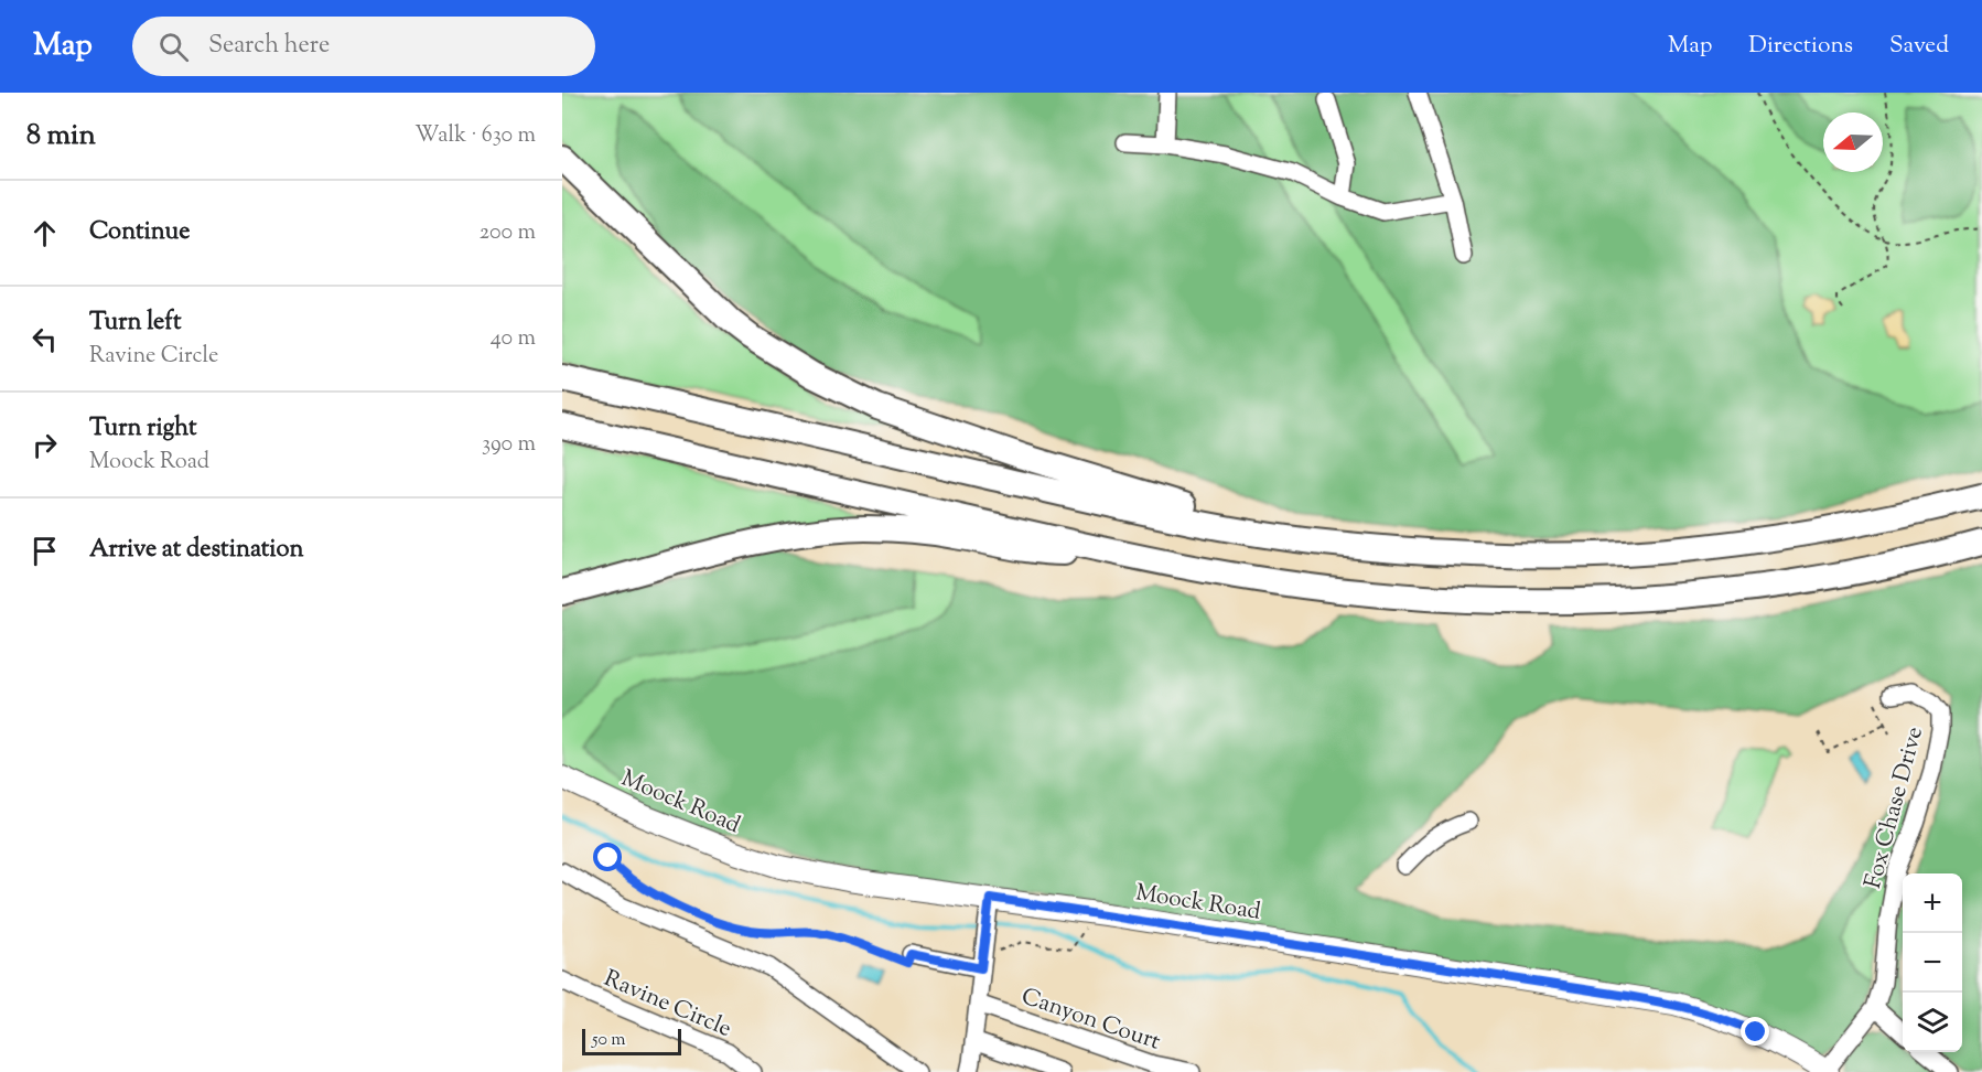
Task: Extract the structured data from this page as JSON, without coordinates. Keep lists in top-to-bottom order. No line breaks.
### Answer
{"streets":{"main road":["Moock Road"],"street":["Fox Chase Drive","Ravine Circle","Canyon Court"]},"crossings":[["Moock Road","Fox Chase Drive"]],"scale_bar":"50 m","north":"left","page":{"header":"Map","search":"Search here","nav":["Map","Directions","Saved"],"heading":["8 min","Walk · 630 m"],"list":[["Continue","200 m"],["Turn left","Ravine Circle","40 m"],["Turn right","Moock Road","390 m"],"Arrive at destination"],"map_buttons":["+","−"],"scale":"50 m"}}
